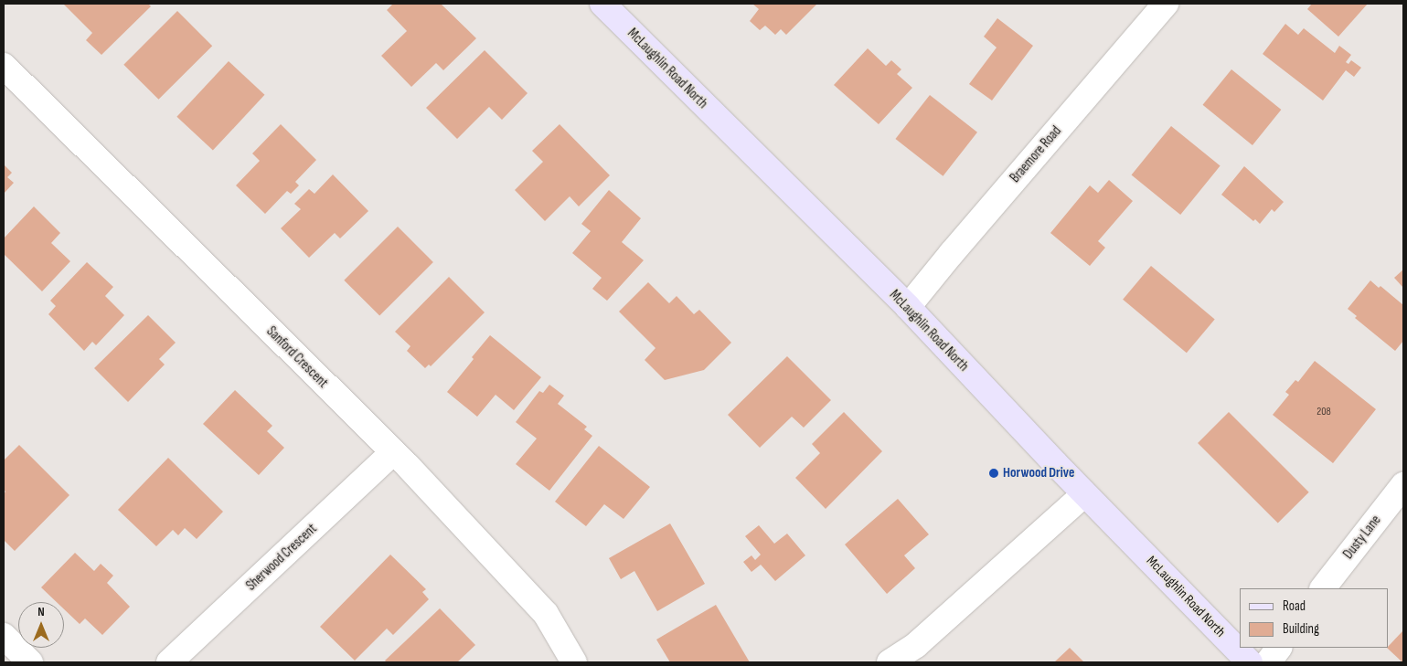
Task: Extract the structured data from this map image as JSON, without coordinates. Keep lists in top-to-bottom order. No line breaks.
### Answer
{"streets":{"main road":["McLaughlin Road North"],"street":["Braemore Road","Sanford Crescent","Dusty Lane","Sherwood Crescent"]},"crossings":[["McLaughlin Road North","Braemore Road"],["Sanford Crescent","Sherwood Crescent"]],"places":["Horwood Drive"],"house_numbers":["208"],"legend":["Road","Building"],"north":"top"}
